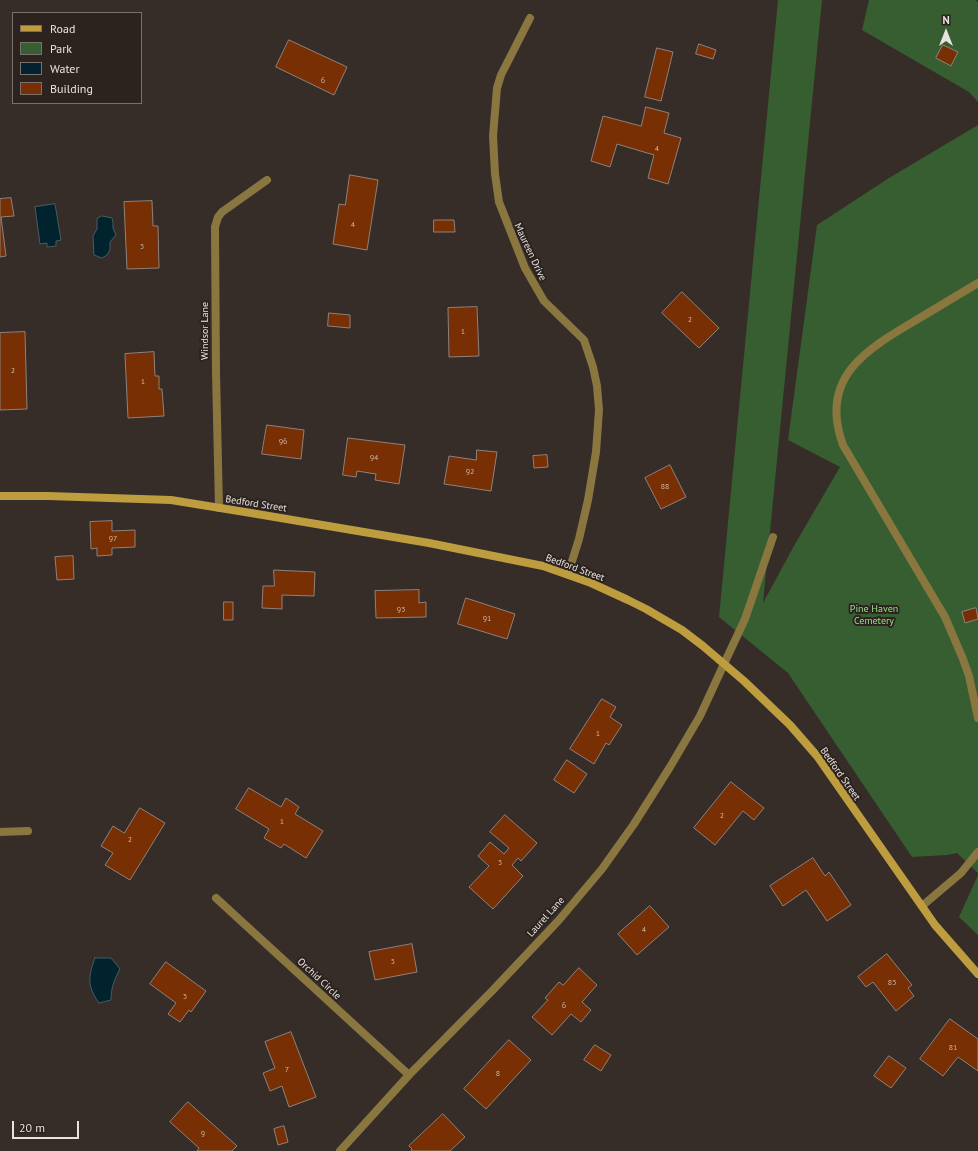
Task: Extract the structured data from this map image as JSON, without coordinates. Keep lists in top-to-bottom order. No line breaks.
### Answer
{"streets":{"main road":["Bedford Street"],"street":["Maureen Drive","Windsor Lane","Laurel Lane","Orchid Circle"]},"crossings":[["Maureen Drive","Bedford Street"],["Windsor Lane","Bedford Street"],["Bedford Street","Laurel Lane"],["Laurel Lane","Orchid Circle"]],"parks":["Pine Haven Cemetery"],"house_numbers":["6","4","4","3","2","1","2","1","96","94","92","88","97","93","91","1","2","1","2","3","4","5","83","3","6","81","7","8","9"],"legend":["Road","Park","Water","Building"],"scale_bar":"20 m","north":"top"}
